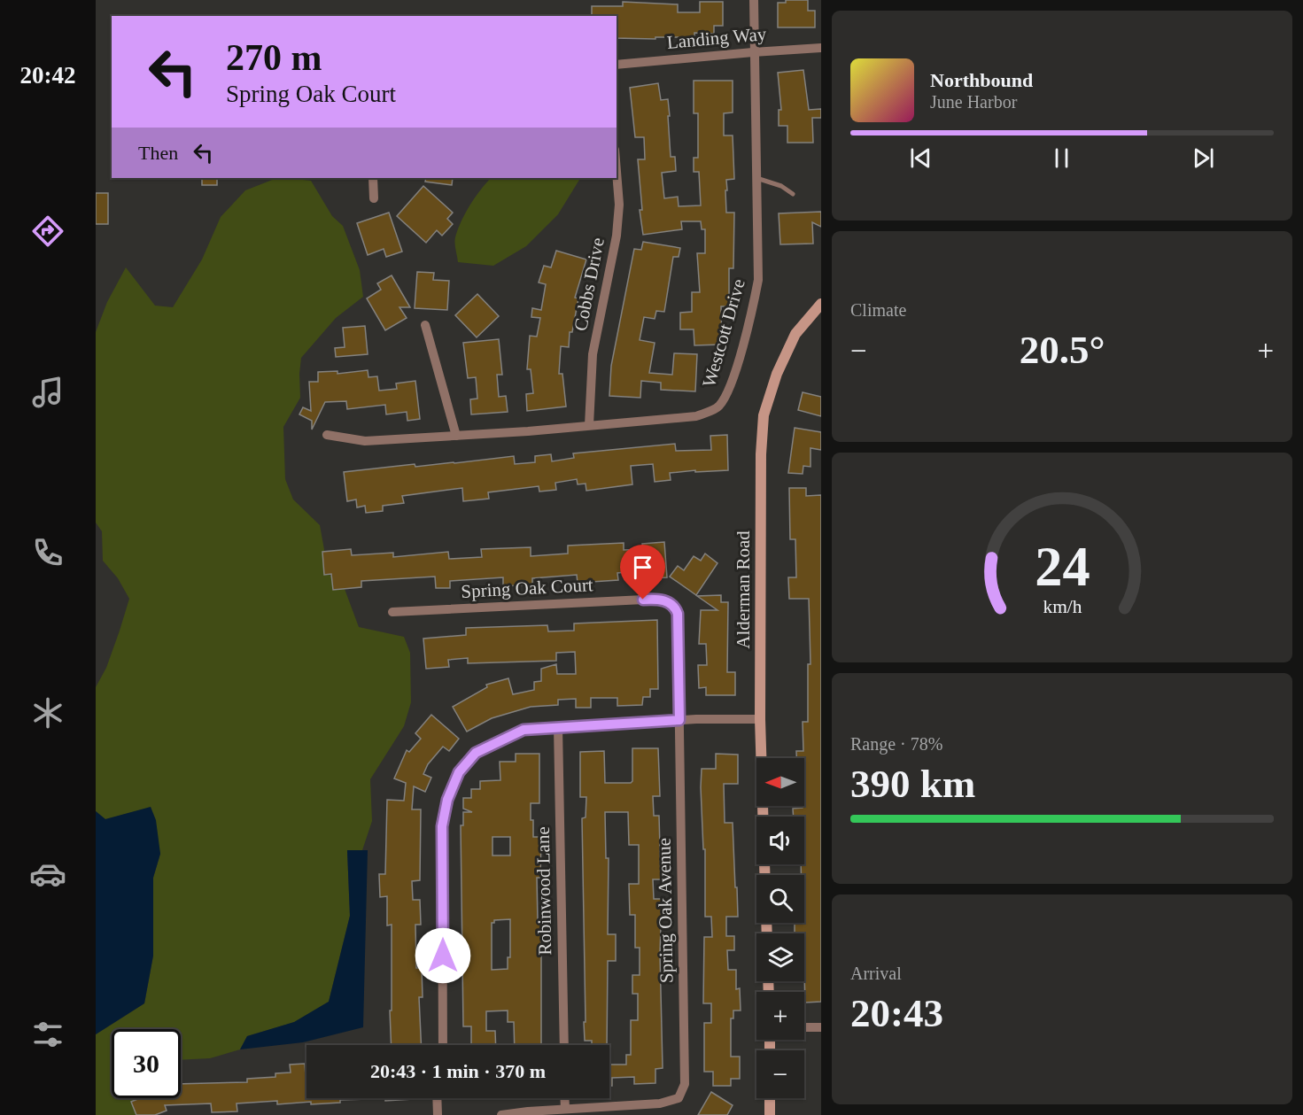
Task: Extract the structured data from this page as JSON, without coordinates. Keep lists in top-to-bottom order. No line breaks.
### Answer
{"streets":{"street":["Landing Way","Cobbs Drive","Westcott Drive","Spring Oak Court","Alderman Road","Robinwood Lane","Spring Oak Avenue"]},"crossings":[["Landing Way","Westcott Drive"],["Cobbs Drive","Westcott Drive"],["Spring Oak Court","Spring Oak Avenue"]],"north":"left","page":{"tabs":"20:42","turn":["270 m","Spring Oak Court"],"song":["Northbound","June Harbor"],"then":"Then","tile":["Climate",["Range · 78%","390 km"],["Arrival","20:43"]],"heat":["−","20.5°","+"],"map_buttons":["+","−"],"limit":"30","trip":"20:43 · 1 min · 370 m","gauge":["24","km/h"]}}
